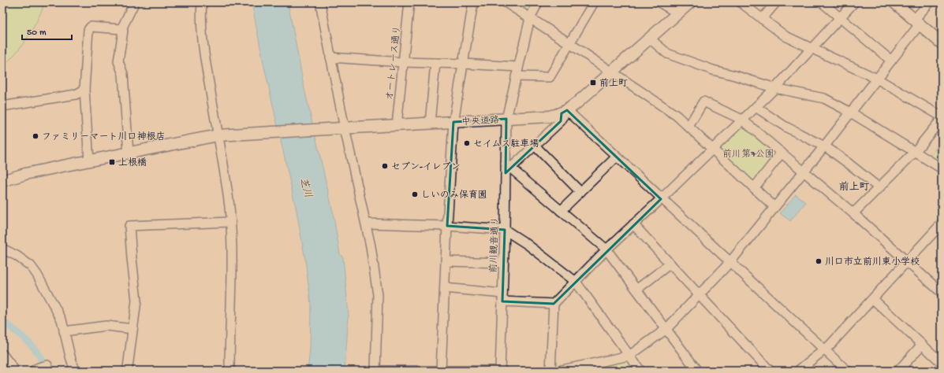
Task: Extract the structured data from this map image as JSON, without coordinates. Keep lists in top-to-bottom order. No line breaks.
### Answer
{"streets":{"main road":["中央道路"],"street":["オートレース通り","前川観音通り"]},"crossings":[["オートレース通り","中央道路"],["中央道路","前川観音通り"]],"districts":["前上町"],"water":["芝川"],"parks":["前川第7公園"],"places":{"transit":["前上町","上根橋"],"other":["ファミリーマート川口神根店","セイムス駐車場","セブン-イレブン","しいのみ保育園","川口市立前川東小学校"]},"scale_bar":"50 m"}
